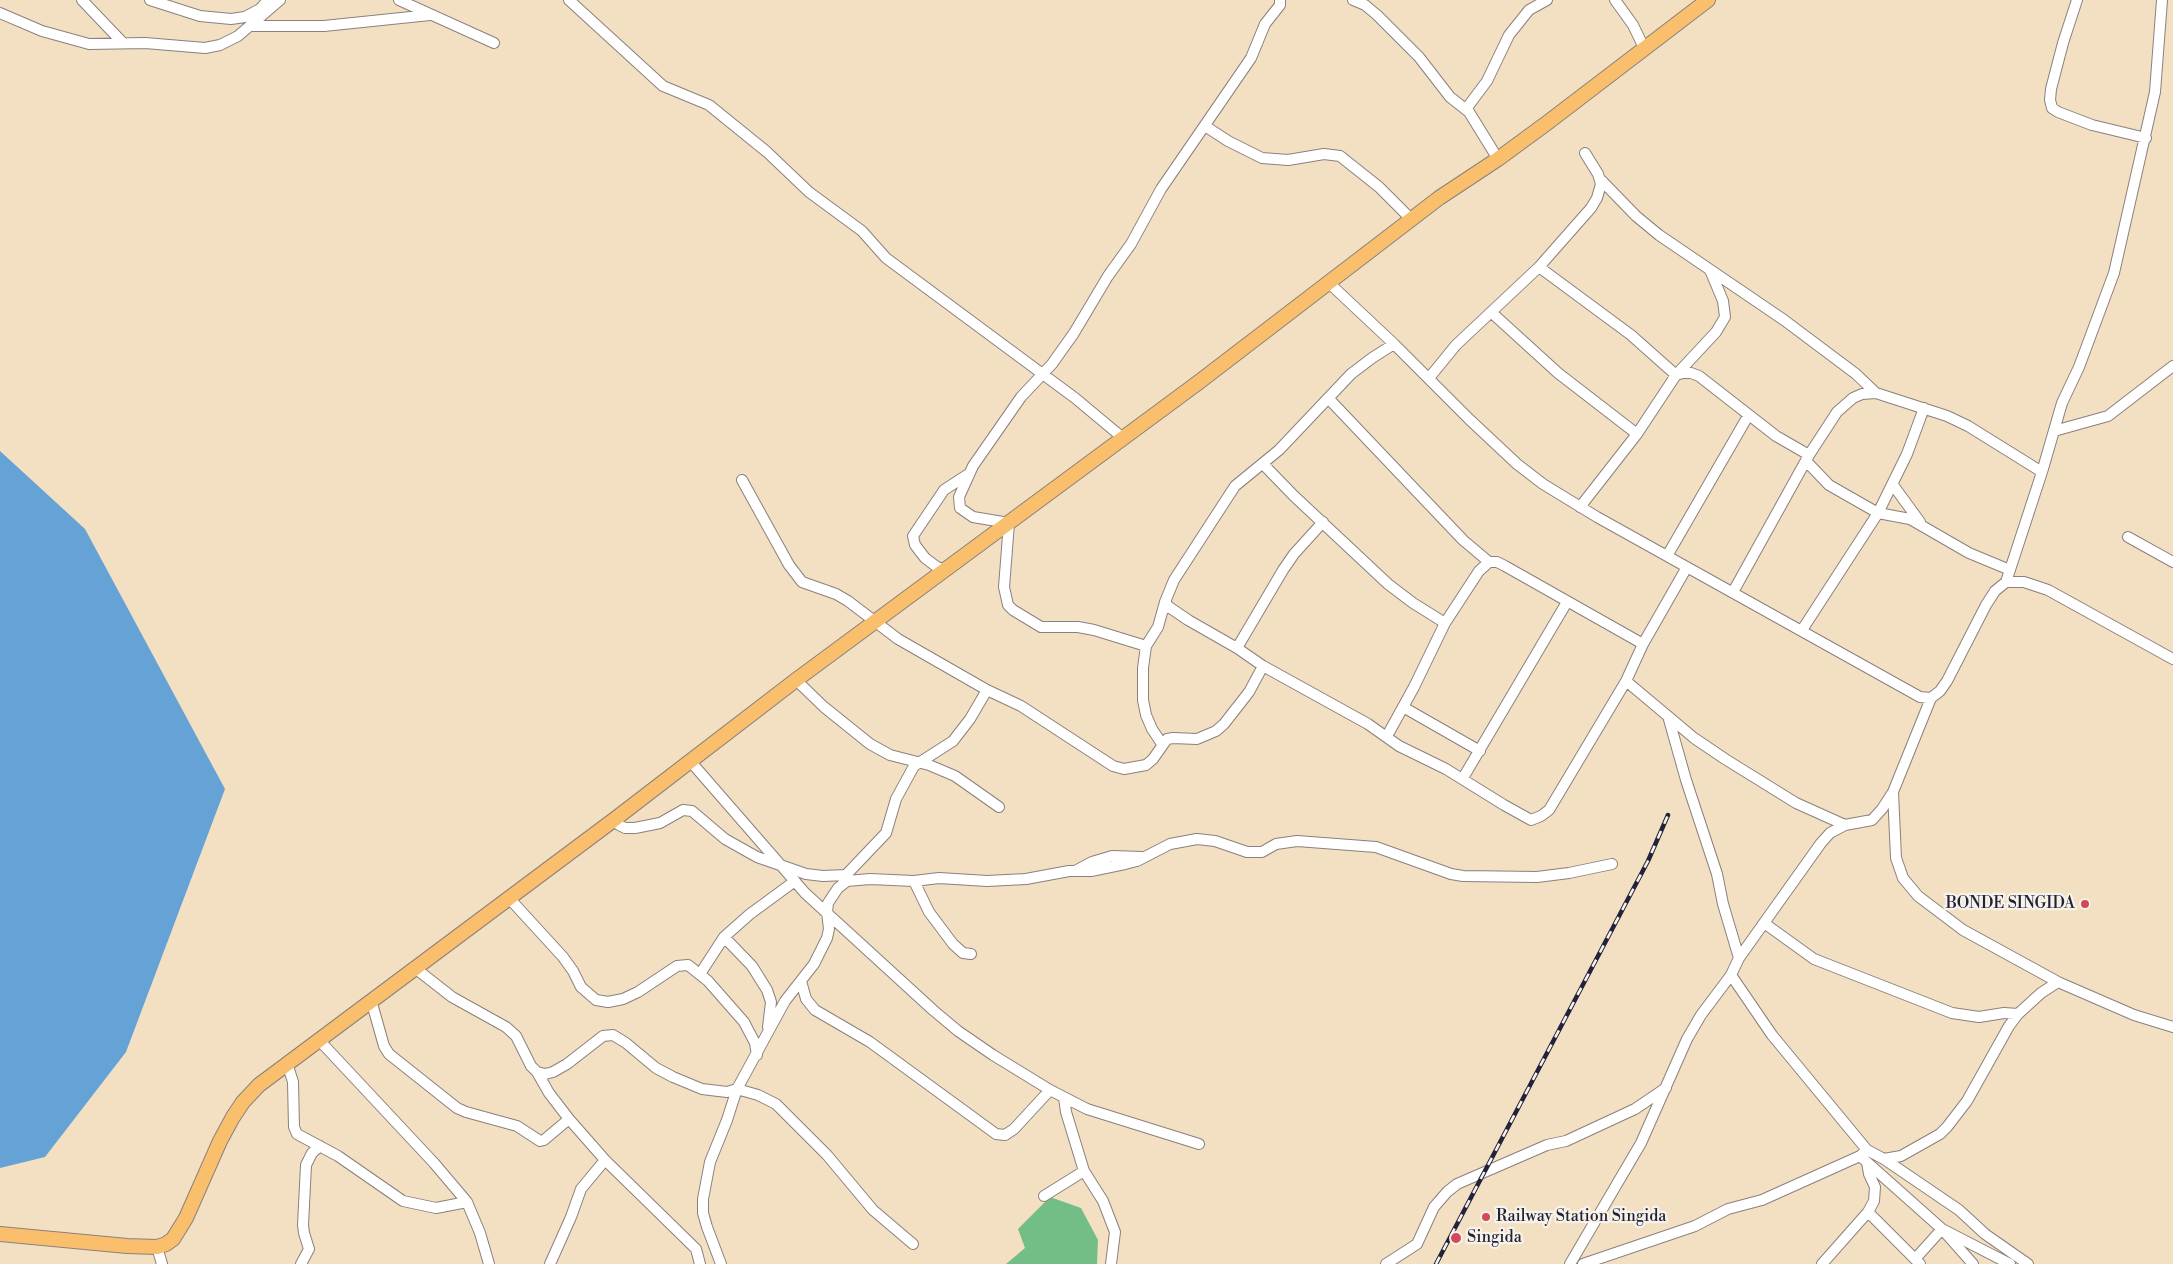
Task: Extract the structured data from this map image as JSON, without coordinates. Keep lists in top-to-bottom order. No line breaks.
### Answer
{"places":["BONDE SINGIDA","Railway Station Singida","Singida"]}
